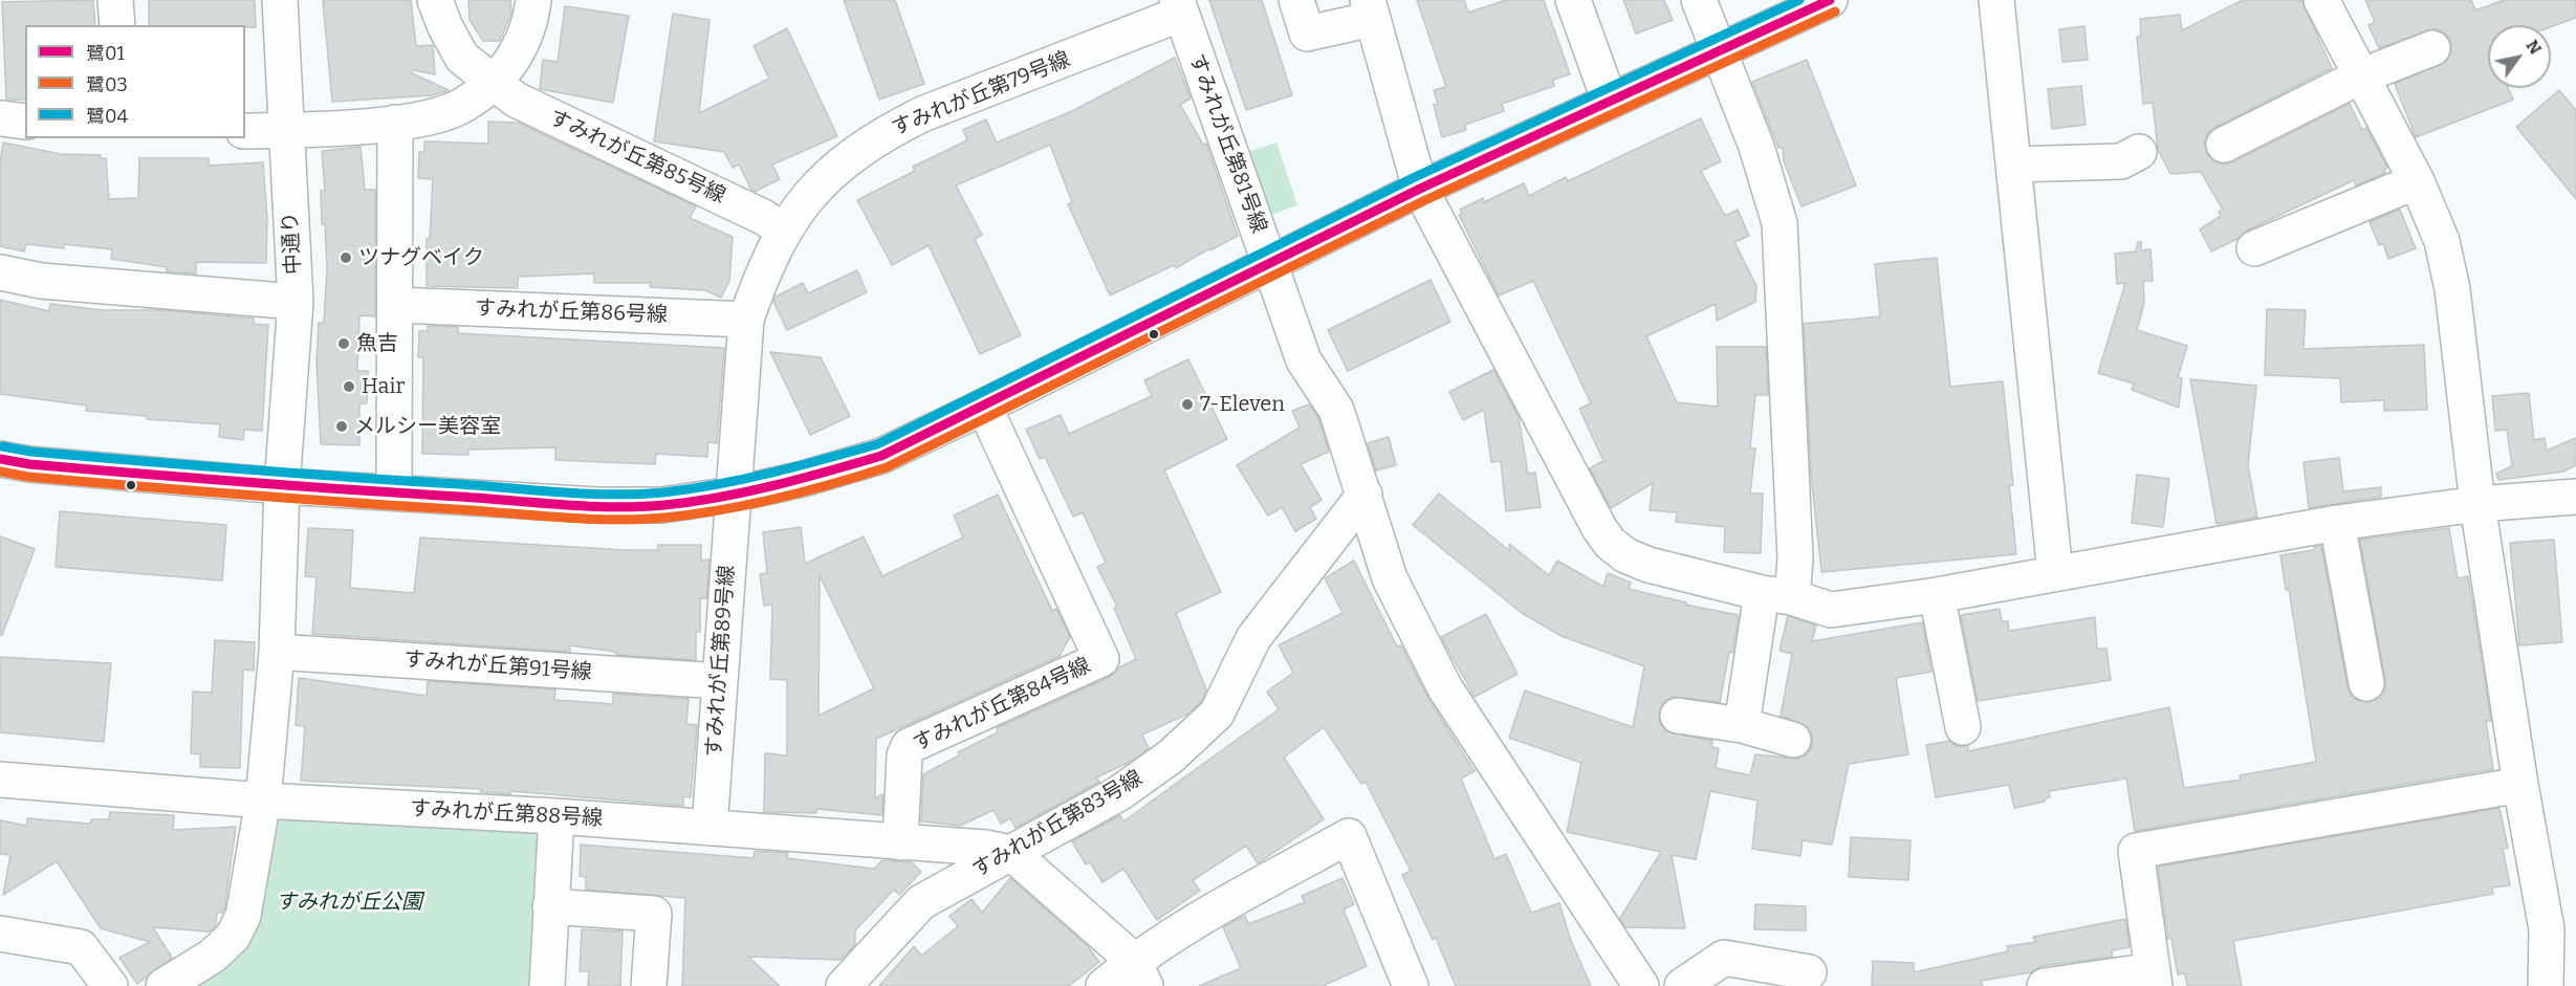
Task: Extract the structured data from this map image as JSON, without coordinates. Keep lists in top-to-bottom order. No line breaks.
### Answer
{"streets":{"street":["すみれが丘第79号線","すみれが丘第81号線","すみれが丘第85号線","中通り","すみれが丘第86号線","すみれが丘第89号線","すみれが丘第91号線","すみれが丘第84号線","すみれが丘第88号線","すみれが丘第83号線"]},"crossings":[["すみれが丘第79号線","すみれが丘第81号線"],["すみれが丘第79号線","すみれが丘第85号線"],["すみれが丘第79号線","すみれが丘第86号線"],["すみれが丘第79号線","すみれが丘第89号線"],["すみれが丘第81号線","すみれが丘第83号線"],["中通り","すみれが丘第91号線"],["中通り","すみれが丘第88号線"],["すみれが丘第89号線","すみれが丘第91号線"],["すみれが丘第89号線","すみれが丘第88号線"],["すみれが丘第84号線","すみれが丘第88号線"],["すみれが丘第88号線","すみれが丘第83号線"]],"parks":["すみれが丘公園"],"places":["ツナグベイク","魚吉","Hair","7-Eleven","メルシー美容室"],"lines":["transit line 鷺01","transit line 鷺04","transit line 鷺03"],"legend":["鷺01","鷺03","鷺04"],"north":"top right"}
